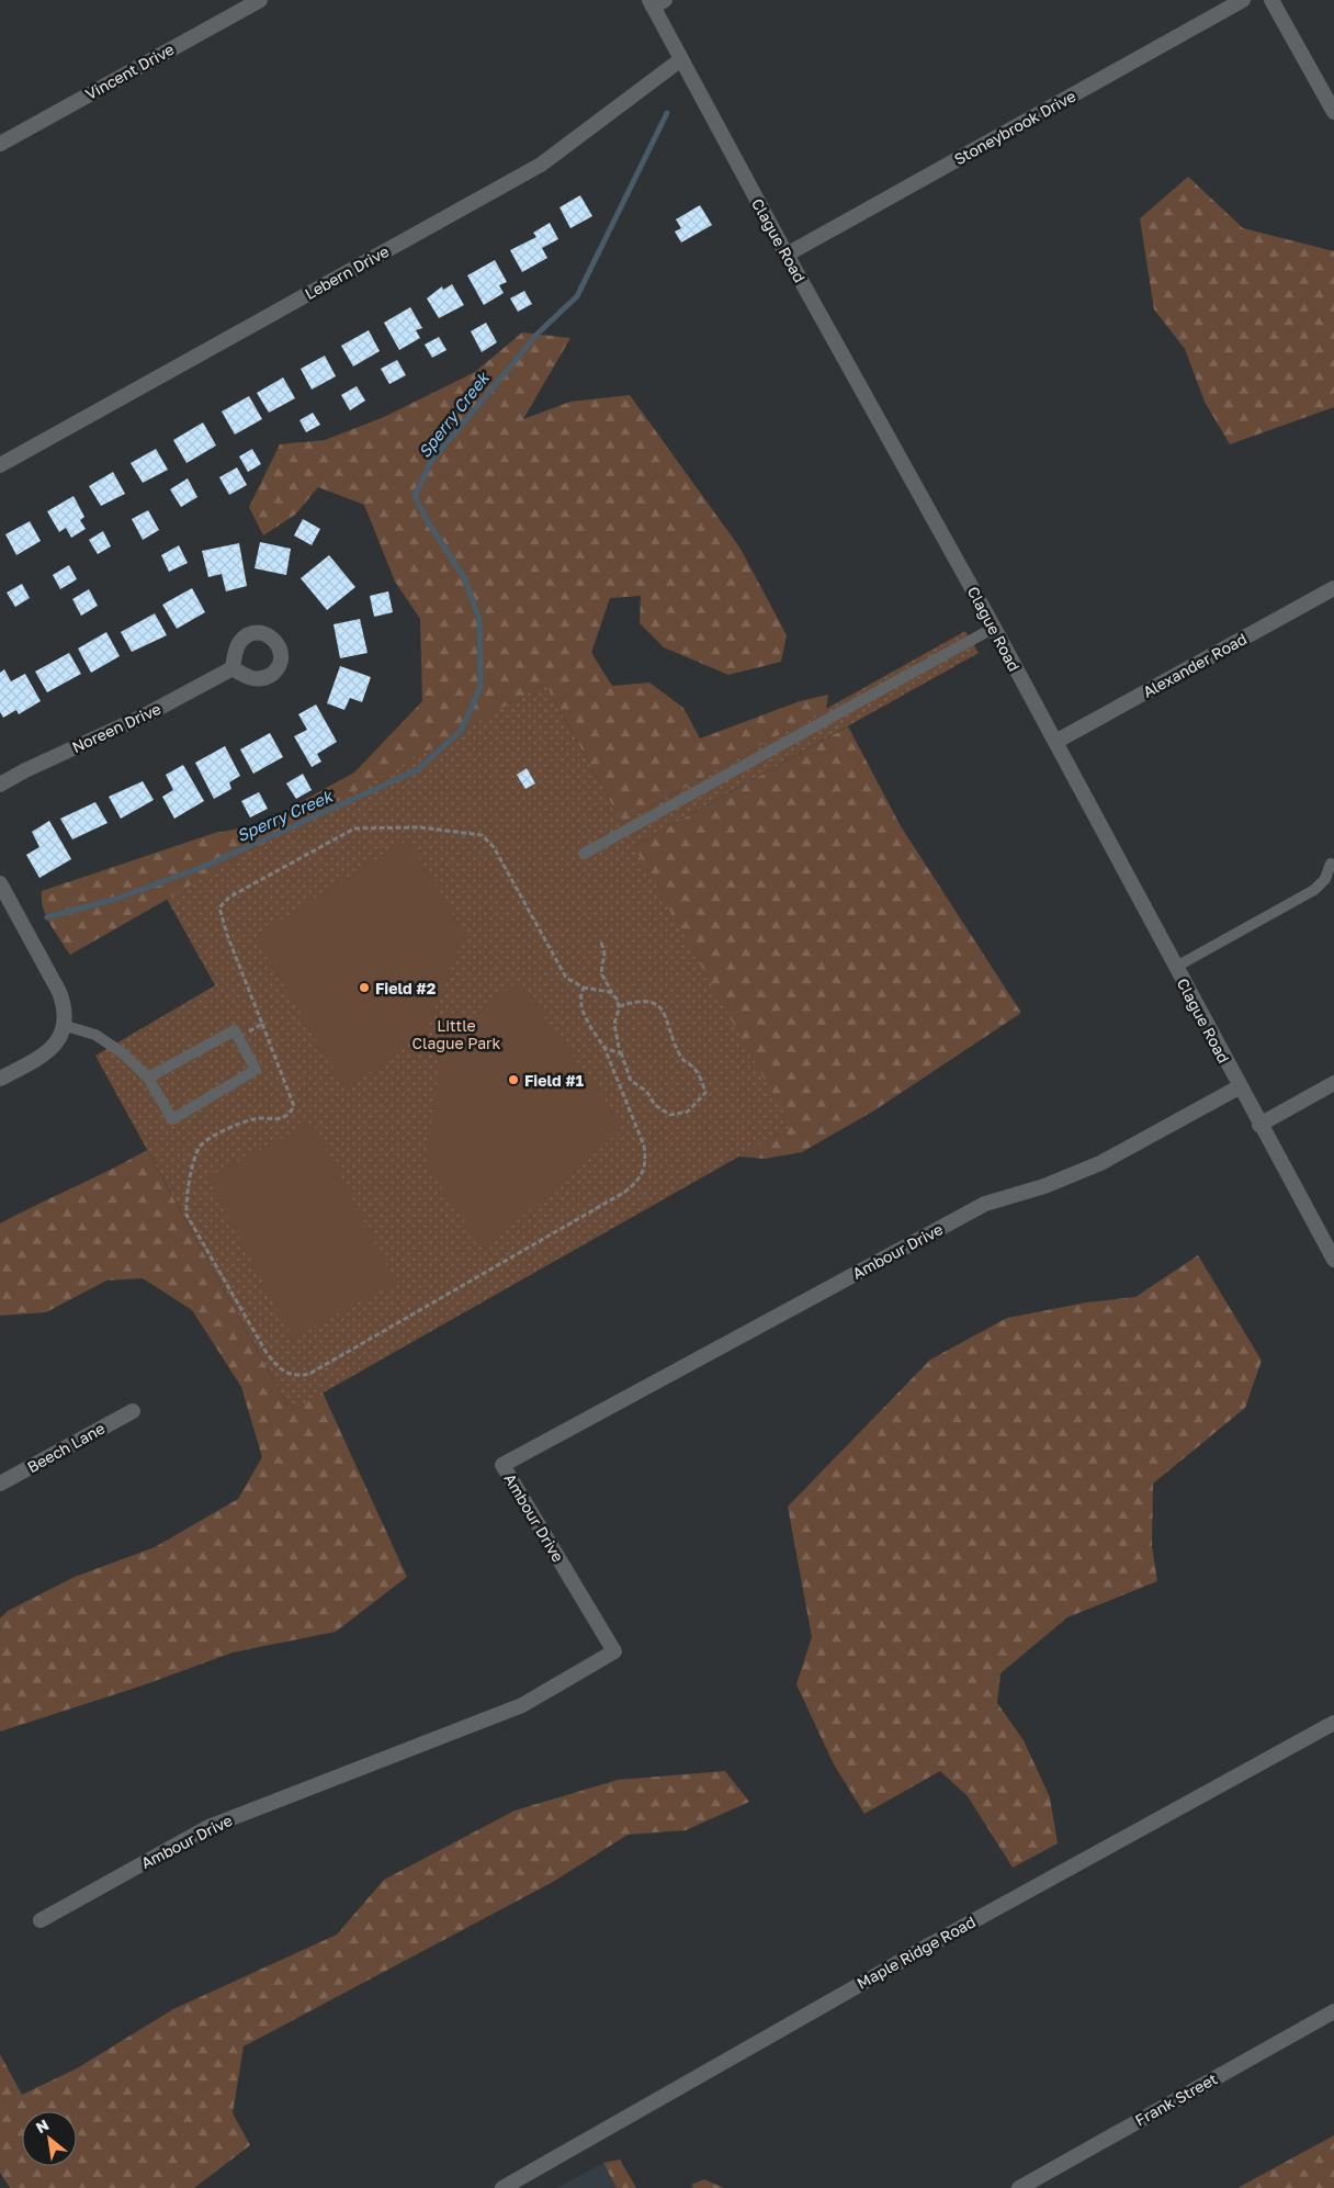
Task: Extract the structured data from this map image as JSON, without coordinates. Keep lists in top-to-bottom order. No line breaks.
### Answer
{"streets":{"street":["Vincent Drive","Stoneybrook Drive","Clague Road","Lebern Drive","Alexander Road","Noreen Drive","Ambour Drive","Beech Lane","Maple Ridge Road","Frank Street"]},"crossings":[["Stoneybrook Drive","Clague Road"],["Clague Road","Lebern Drive"],["Clague Road","Alexander Road"],["Clague Road","Ambour Drive"]],"water":["Sperry Creek"],"parks":["Little Clague Park"],"places":["Field #2","Field #1"],"north":"top left"}
